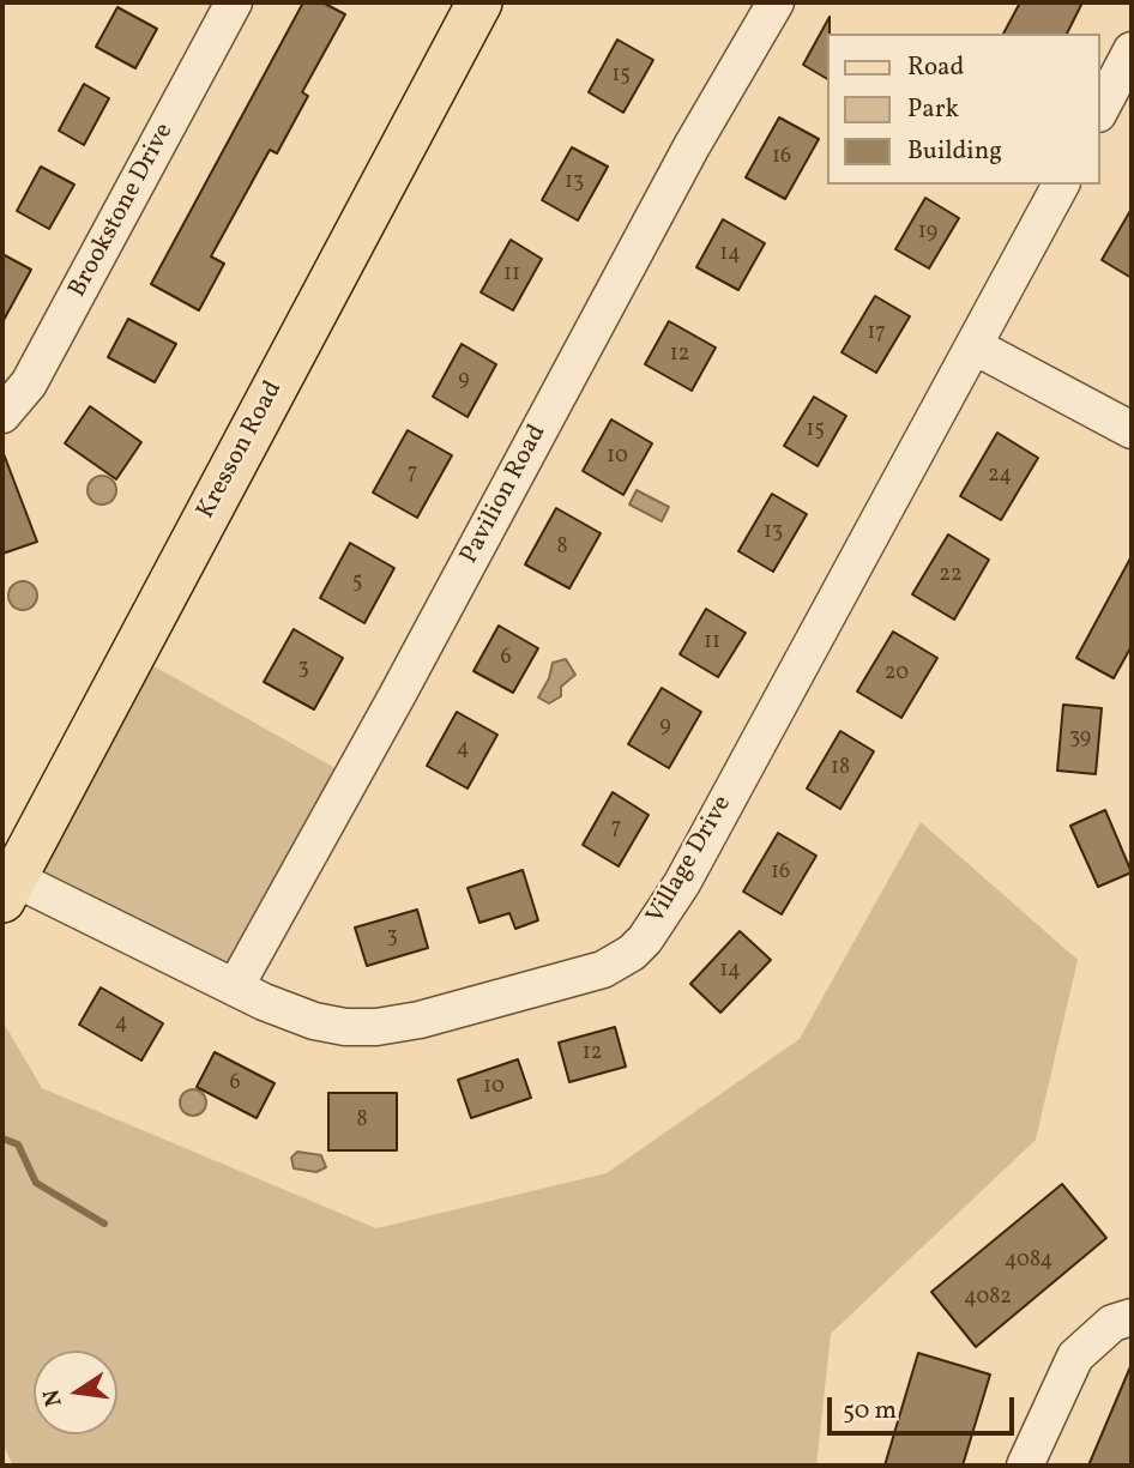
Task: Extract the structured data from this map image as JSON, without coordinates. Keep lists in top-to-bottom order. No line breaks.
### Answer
{"streets":{"main road":["Kresson Road"],"street":["Brookstone Drive","Pavilion Road","Village Drive"]},"crossings":[["Kresson Road","Village Drive"],["Pavilion Road","Village Drive"]],"house_numbers":["15","16","13","19","14","11","17","12","9","15","10","7","24","13","8","22","5","11","6","3","20","9","39","4","18","7","16","3","14","4","12","6","10","8","4084","4082"],"legend":["Road","Park","Building"],"scale_bar":"50 m","north":"left"}
